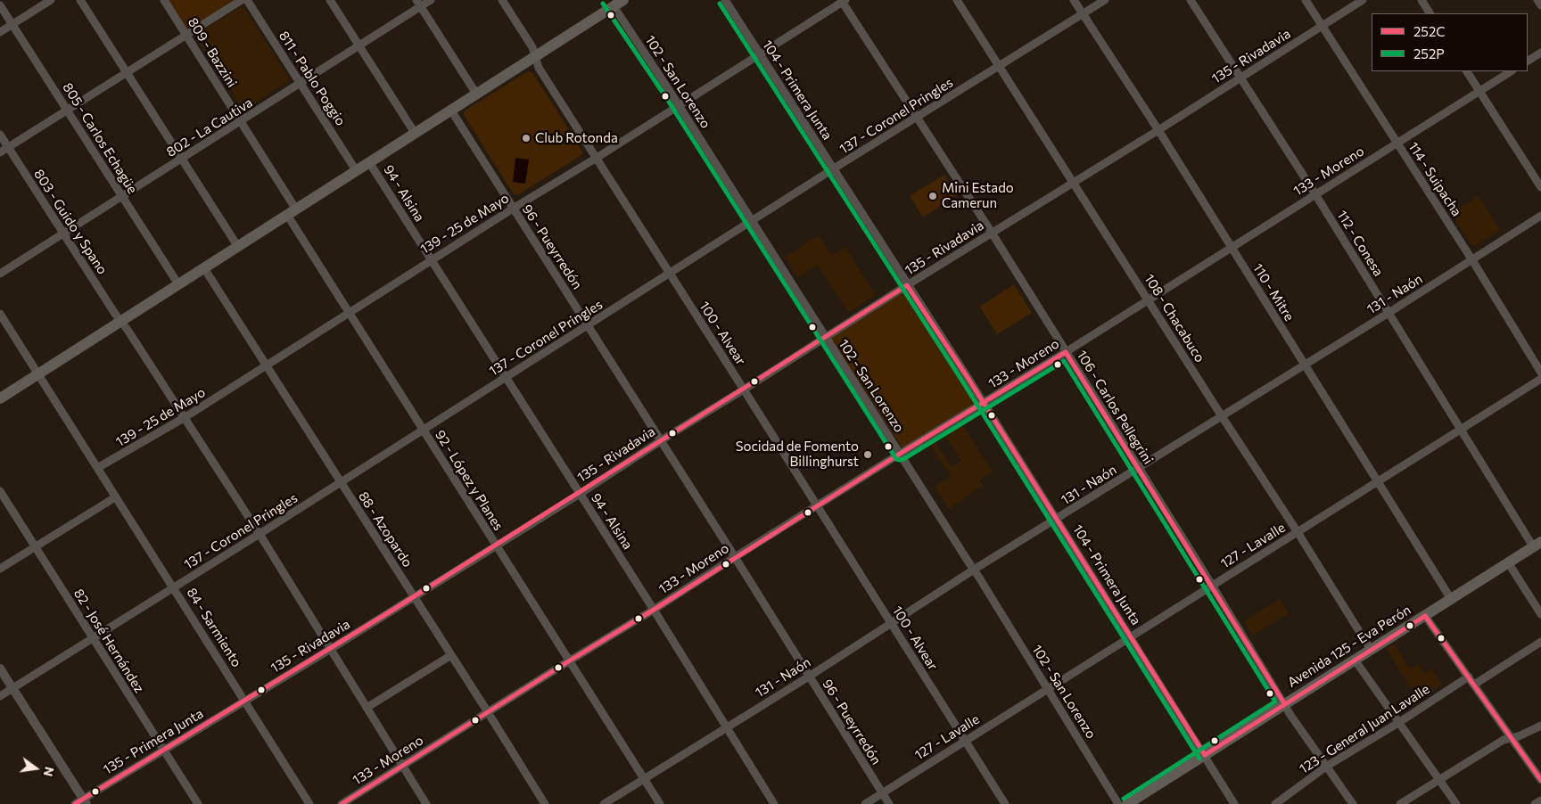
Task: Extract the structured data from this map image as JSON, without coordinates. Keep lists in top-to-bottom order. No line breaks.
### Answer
{"streets":{"main road":["Avenida 125 - Eva Perón"],"street":["809 - Bazzini","135 - Rivadavia","811 - Pablo Poggio","102 - San Lorenzo","104 - Primera Junta","137 - Coronel Pringles","802 - La Cautiva","805 - Carlos Echagüe","133 - Moreno","114 - Suipacha","94 - Alsina","803 - Guido y Spano","139 - 25 de Mayo","112 - Conesa","96 - Pueyrredón","110 - Mitre","131 - Naón","108 - Chacabuco","100 - Alvear","106 - Carlos Pellegrini","92 - López y Planes","88 - Azopardo","127 - Lavalle","84 - Sarmiento","82 - José Hernández","123 - General Juan Lavalle","135 - Primera Junta"]},"crossings":[["809 - Bazzini","802 - La Cautiva"],["809 - Bazzini","92 - López y Planes"],["135 - Rivadavia","102 - San Lorenzo"],["135 - Rivadavia","104 - Primera Junta"],["135 - Rivadavia","114 - Suipacha"],["135 - Rivadavia","94 - Alsina"],["135 - Rivadavia","803 - Guido y Spano"],["135 - Rivadavia","112 - Conesa"],["135 - Rivadavia","96 - Pueyrredón"],["135 - Rivadavia","110 - Mitre"],["135 - Rivadavia","108 - Chacabuco"],["135 - Rivadavia","100 - Alvear"],["135 - Rivadavia","106 - Carlos Pellegrini"],["135 - Rivadavia","92 - López y Planes"],["135 - Rivadavia","88 - Azopardo"],["135 - Rivadavia","84 - Sarmiento"],["135 - Rivadavia","135 - Primera Junta"],["811 - Pablo Poggio","802 - La Cautiva"],["102 - San Lorenzo","137 - Coronel Pringles"],["102 - San Lorenzo","133 - Moreno"],["102 - San Lorenzo","139 - 25 de Mayo"],["102 - San Lorenzo","131 - Naón"],["102 - San Lorenzo","127 - Lavalle"],["104 - Primera Junta","137 - Coronel Pringles"],["104 - Primera Junta","133 - Moreno"],["104 - Primera Junta","139 - 25 de Mayo"],["104 - Primera Junta","131 - Naón"],["104 - Primera Junta","127 - Lavalle"],["104 - Primera Junta","Avenida 125 - Eva Perón"],["137 - Coronel Pringles","94 - Alsina"],["137 - Coronel Pringles","803 - Guido y Spano"],["137 - Coronel Pringles","96 - Pueyrredón"],["137 - Coronel Pringles","110 - Mitre"],["137 - Coronel Pringles","108 - Chacabuco"],["137 - Coronel Pringles","100 - Alvear"],["137 - Coronel Pringles","106 - Carlos Pellegrini"],["137 - Coronel Pringles","92 - López y Planes"],["137 - Coronel Pringles","88 - Azopardo"],["137 - Coronel Pringles","84 - Sarmiento"],["137 - Coronel Pringles","82 - José Hernández"],["802 - La Cautiva","805 - Carlos Echagüe"],["802 - La Cautiva","803 - Guido y Spano"],["133 - Moreno","114 - Suipacha"],["133 - Moreno","94 - Alsina"],["133 - Moreno","803 - Guido y Spano"],["133 - Moreno","112 - Conesa"],["133 - Moreno","96 - Pueyrredón"],["133 - Moreno","110 - Mitre"],["133 - Moreno","108 - Chacabuco"],["133 - Moreno","100 - Alvear"],["133 - Moreno","106 - Carlos Pellegrini"],["133 - Moreno","92 - López y Planes"],["133 - Moreno","88 - Azopardo"],["114 - Suipacha","131 - Naón"],["94 - Alsina","139 - 25 de Mayo"],["94 - Alsina","131 - Naón"],["803 - Guido y Spano","139 - 25 de Mayo"],["139 - 25 de Mayo","96 - Pueyrredón"],["139 - 25 de Mayo","100 - Alvear"],["139 - 25 de Mayo","106 - Carlos Pellegrini"],["139 - 25 de Mayo","92 - López y Planes"],["139 - 25 de Mayo","88 - Azopardo"],["139 - 25 de Mayo","84 - Sarmiento"],["112 - Conesa","131 - Naón"],["112 - Conesa","127 - Lavalle"],["112 - Conesa","Avenida 125 - Eva Perón"],["96 - Pueyrredón","131 - Naón"],["96 - Pueyrredón","127 - Lavalle"],["110 - Mitre","131 - Naón"],["110 - Mitre","127 - Lavalle"],["110 - Mitre","Avenida 125 - Eva Perón"],["131 - Naón","108 - Chacabuco"],["131 - Naón","100 - Alvear"],["131 - Naón","106 - Carlos Pellegrini"],["131 - Naón","92 - López y Planes"],["108 - Chacabuco","127 - Lavalle"],["108 - Chacabuco","Avenida 125 - Eva Perón"],["100 - Alvear","127 - Lavalle"],["106 - Carlos Pellegrini","127 - Lavalle"],["106 - Carlos Pellegrini","Avenida 125 - Eva Perón"],["106 - Carlos Pellegrini","123 - General Juan Lavalle"],["84 - Sarmiento","135 - Primera Junta"],["82 - José Hernández","135 - Primera Junta"]],"places":["Club Rotonda","Mini Estado Camerun","Socidad de Fomento Billinghurst"],"lines":["transit line 252P","transit line 252C"],"legend":["252C","252P"],"north":"right"}
